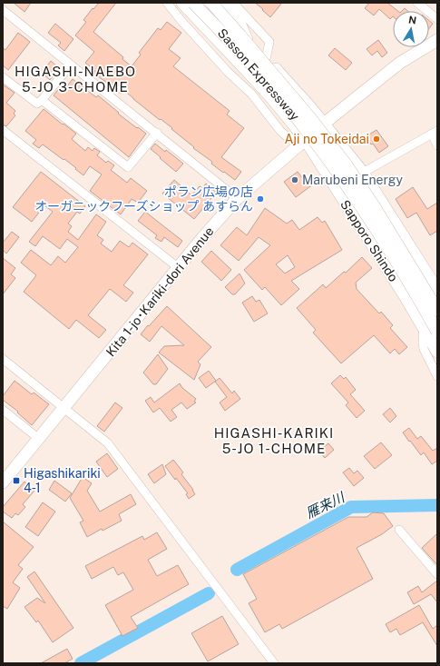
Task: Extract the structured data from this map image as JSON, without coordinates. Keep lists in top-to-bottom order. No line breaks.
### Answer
{"streets":{"highway":["Sasson Expressway","Sapporo Shindo","Kita 1-jo･Kariki-dori Avenue"]},"crossings":[["Sapporo Shindo","Kita 1-jo･Kariki-dori Avenue"]],"districts":["HIGASHI-NAEBO 5-JO 3-CHOME","HIGASHI-KARIKI 5-JO 1-CHOME"],"water":["雁来川"],"places":{"other":["Aji no Tokeidai","Marubeni Energy","ポラン広場の店 オーガニックフーズショップ あすらん"],"transit":["Higashikariki 4-1"]},"north":"top"}
